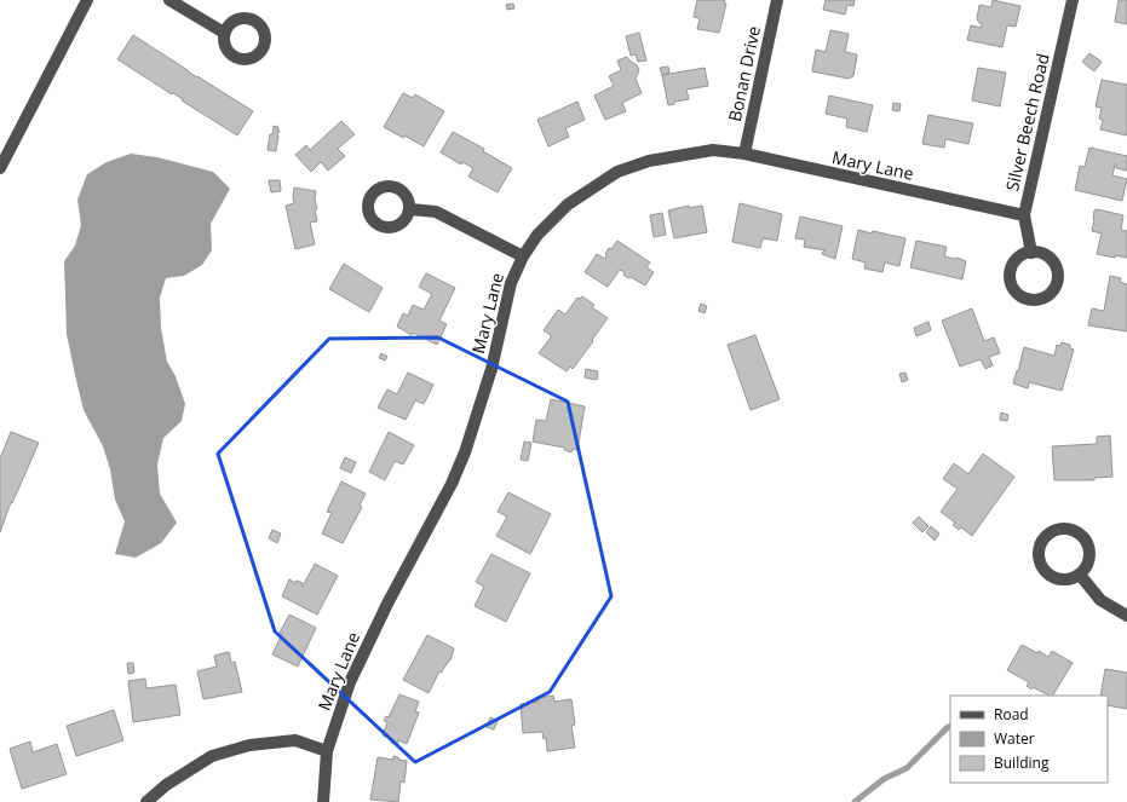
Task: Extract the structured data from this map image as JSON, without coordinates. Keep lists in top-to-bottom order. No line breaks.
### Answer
{"streets":{"street":["Bonan Drive","Silver Beech Road","Mary Lane"]},"crossings":[["Bonan Drive","Mary Lane"],["Silver Beech Road","Mary Lane"]],"legend":["Road","Water","Building"]}
